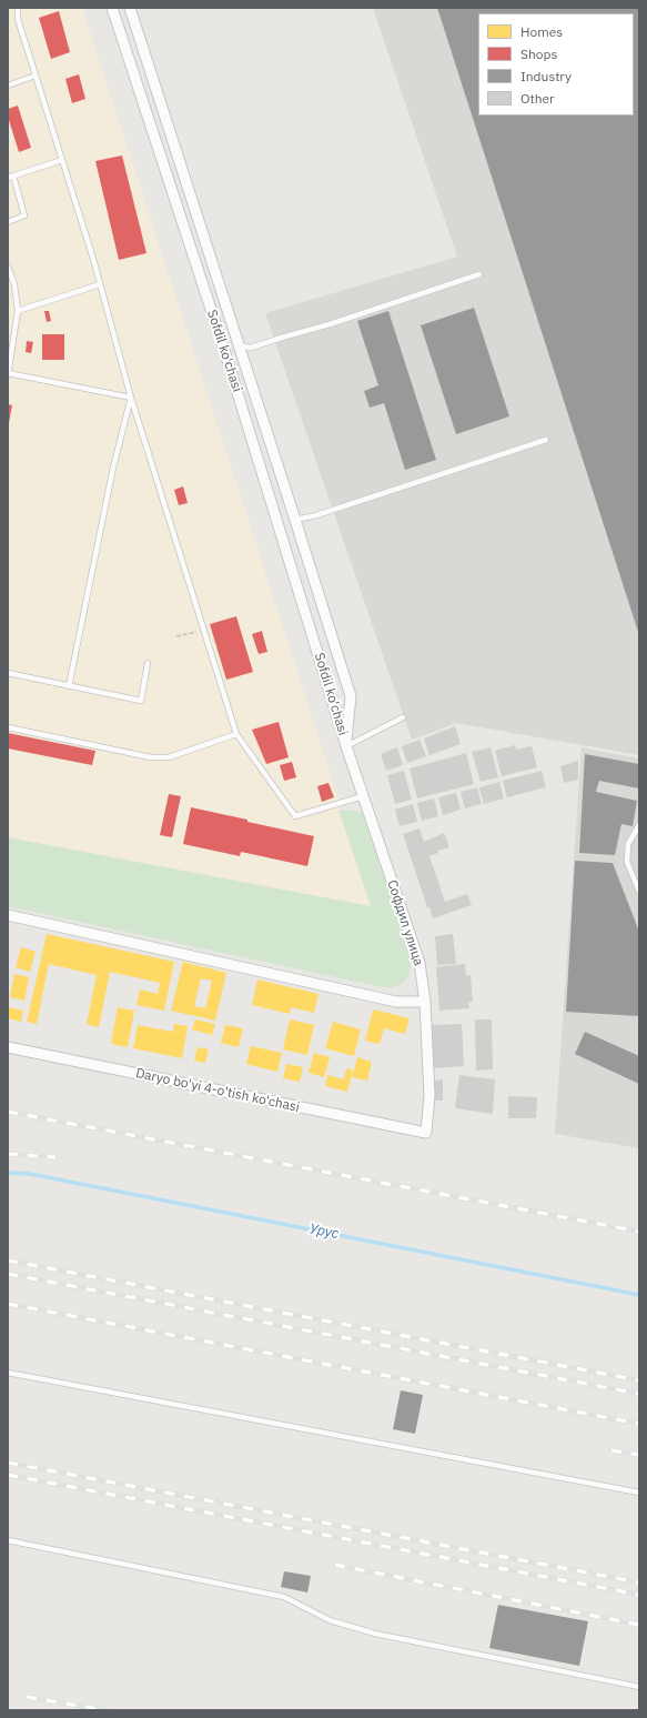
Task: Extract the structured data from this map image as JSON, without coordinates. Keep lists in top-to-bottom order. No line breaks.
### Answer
{"streets":{"street":["Sofdil ko'chasi","Софдил улица","Daryo bo'yi 4-o'tish ko'chasi"]},"crossings":[["Sofdil ko'chasi","Софдил улица"],["Софдил улица","Daryo bo'yi 4-o'tish ko'chasi"]],"water":["Урус"],"legend":["Homes","Shops","Industry","Other"]}
